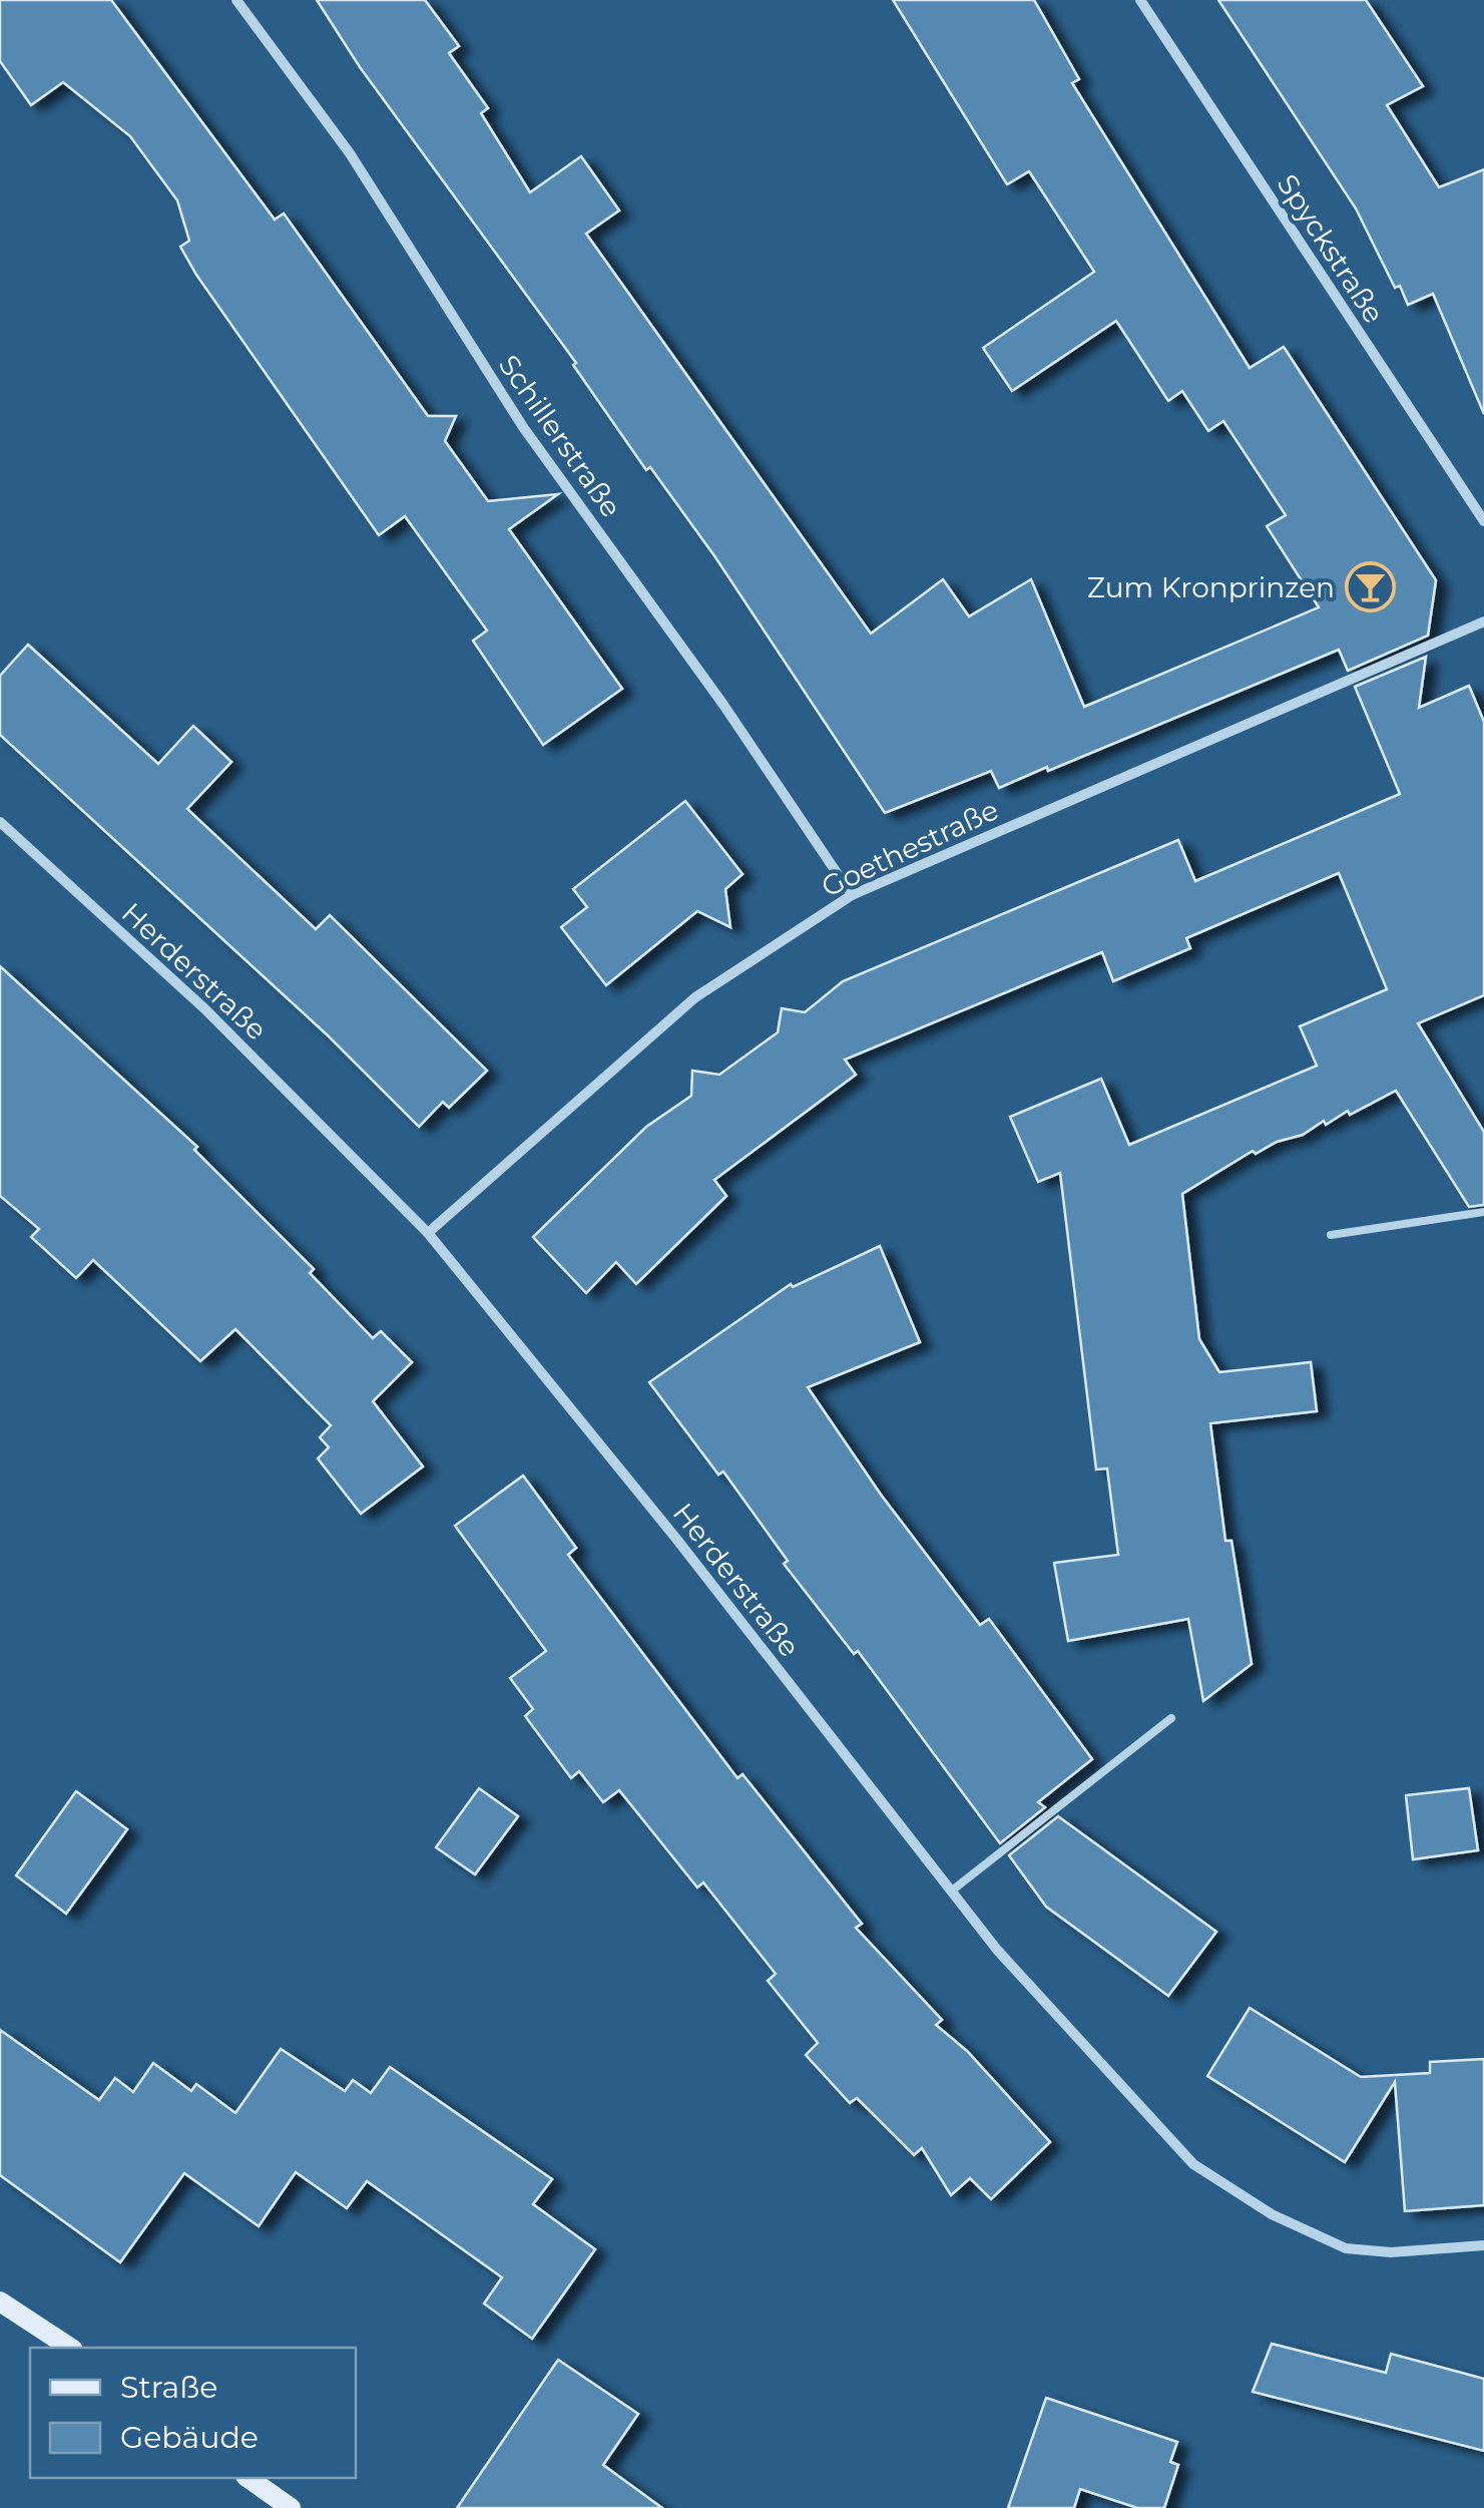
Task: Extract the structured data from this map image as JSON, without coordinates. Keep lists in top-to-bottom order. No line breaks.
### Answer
{"streets":{"street":["Spyckstraße","Schillerstraße","Goethestraße","Herderstraße"]},"crossings":[["Schillerstraße","Goethestraße"],["Goethestraße","Herderstraße"]],"places":{"bar":["Zum Kronprinzen"]},"legend":["Straße","Gebäude"]}
